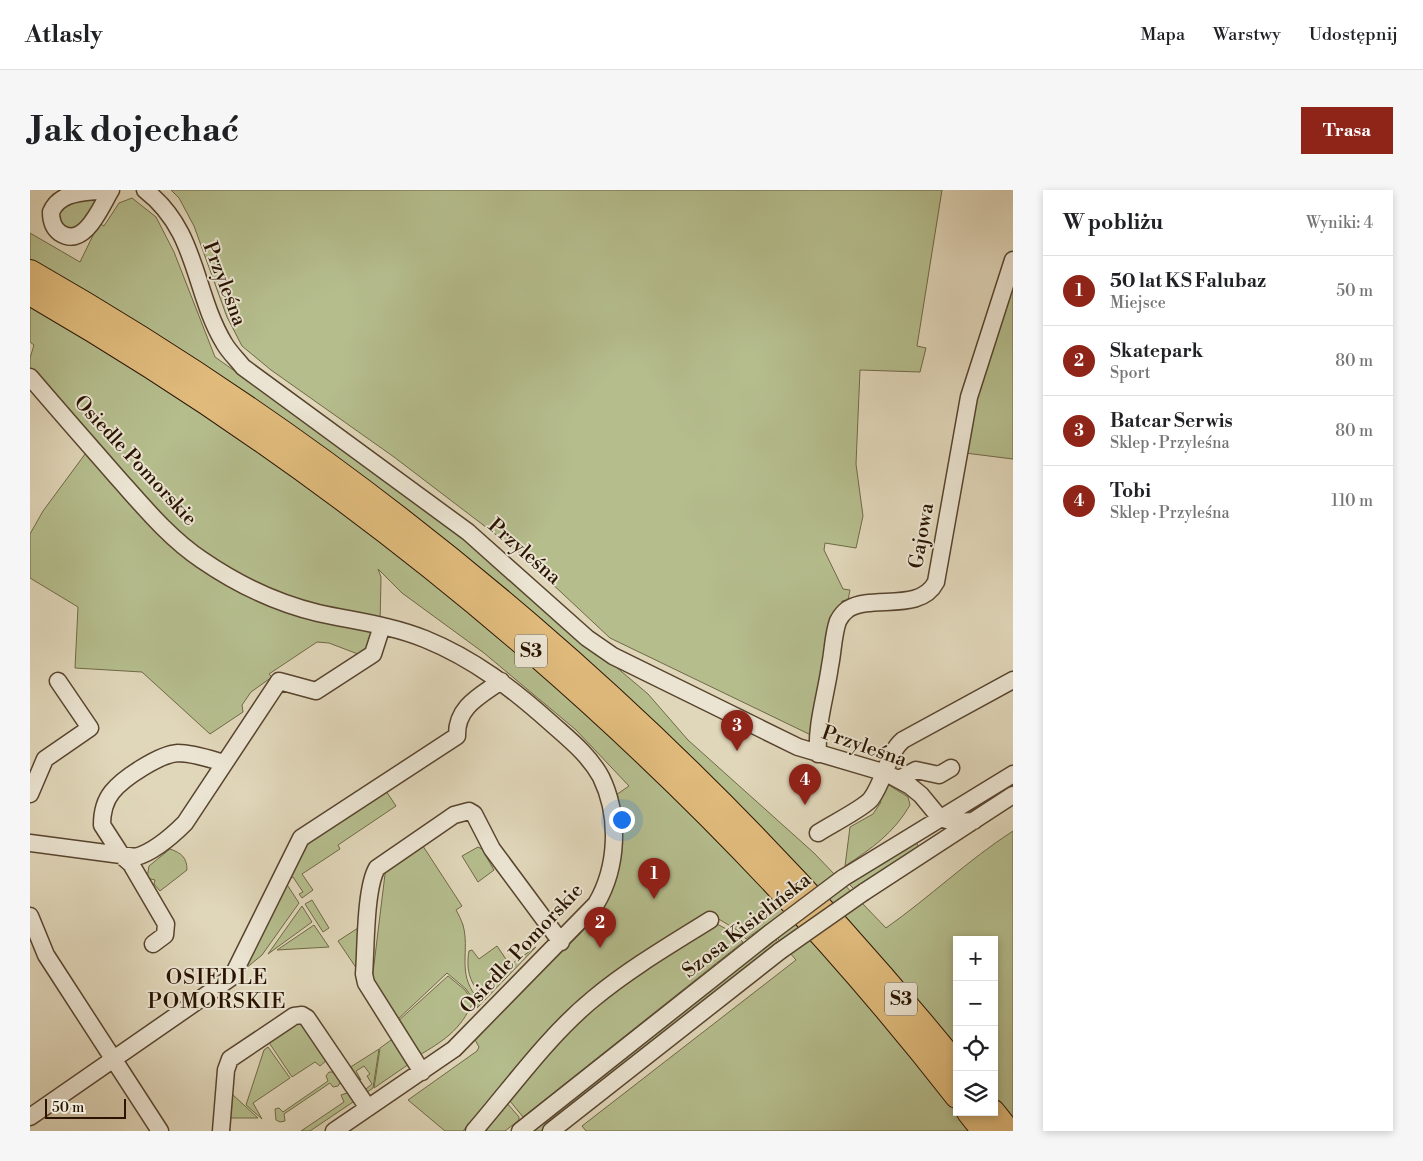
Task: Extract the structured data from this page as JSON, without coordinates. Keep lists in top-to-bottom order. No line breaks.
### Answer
{"streets":{"highway":["S3"],"street":["Przyleśna","Osiedle Pomorskie","Gajowa","Szosa Kisielińska"]},"crossings":[["Przyleśna","Gajowa"],["Przyleśna","Szosa Kisielińska"]],"districts":["OSIEDLE POMORSKIE"],"scale_bar":"50 m","page":{"header":"Atlasly","nav":["Mapa","Warstwy","Udostępnij"],"buttons":"Trasa","title":"Jak dojechać","heading":["W pobliżu","Wyniki: 4"],"list":[{"mark":"1","name":"50 lat KS Falubaz","note":"Miejsce","value":"50 m"},{"mark":"2","name":"Skatepark","note":"Sport","value":"80 m"},{"mark":"3","name":"Batcar Serwis","note":"Sklep · Przyleśna","value":"80 m"},{"mark":"4","name":"Tobi","note":"Sklep · Przyleśna","value":"110 m"}],"pins":["3","4","1","2"],"map_buttons":["+","−"],"scale":"50 m"}}
